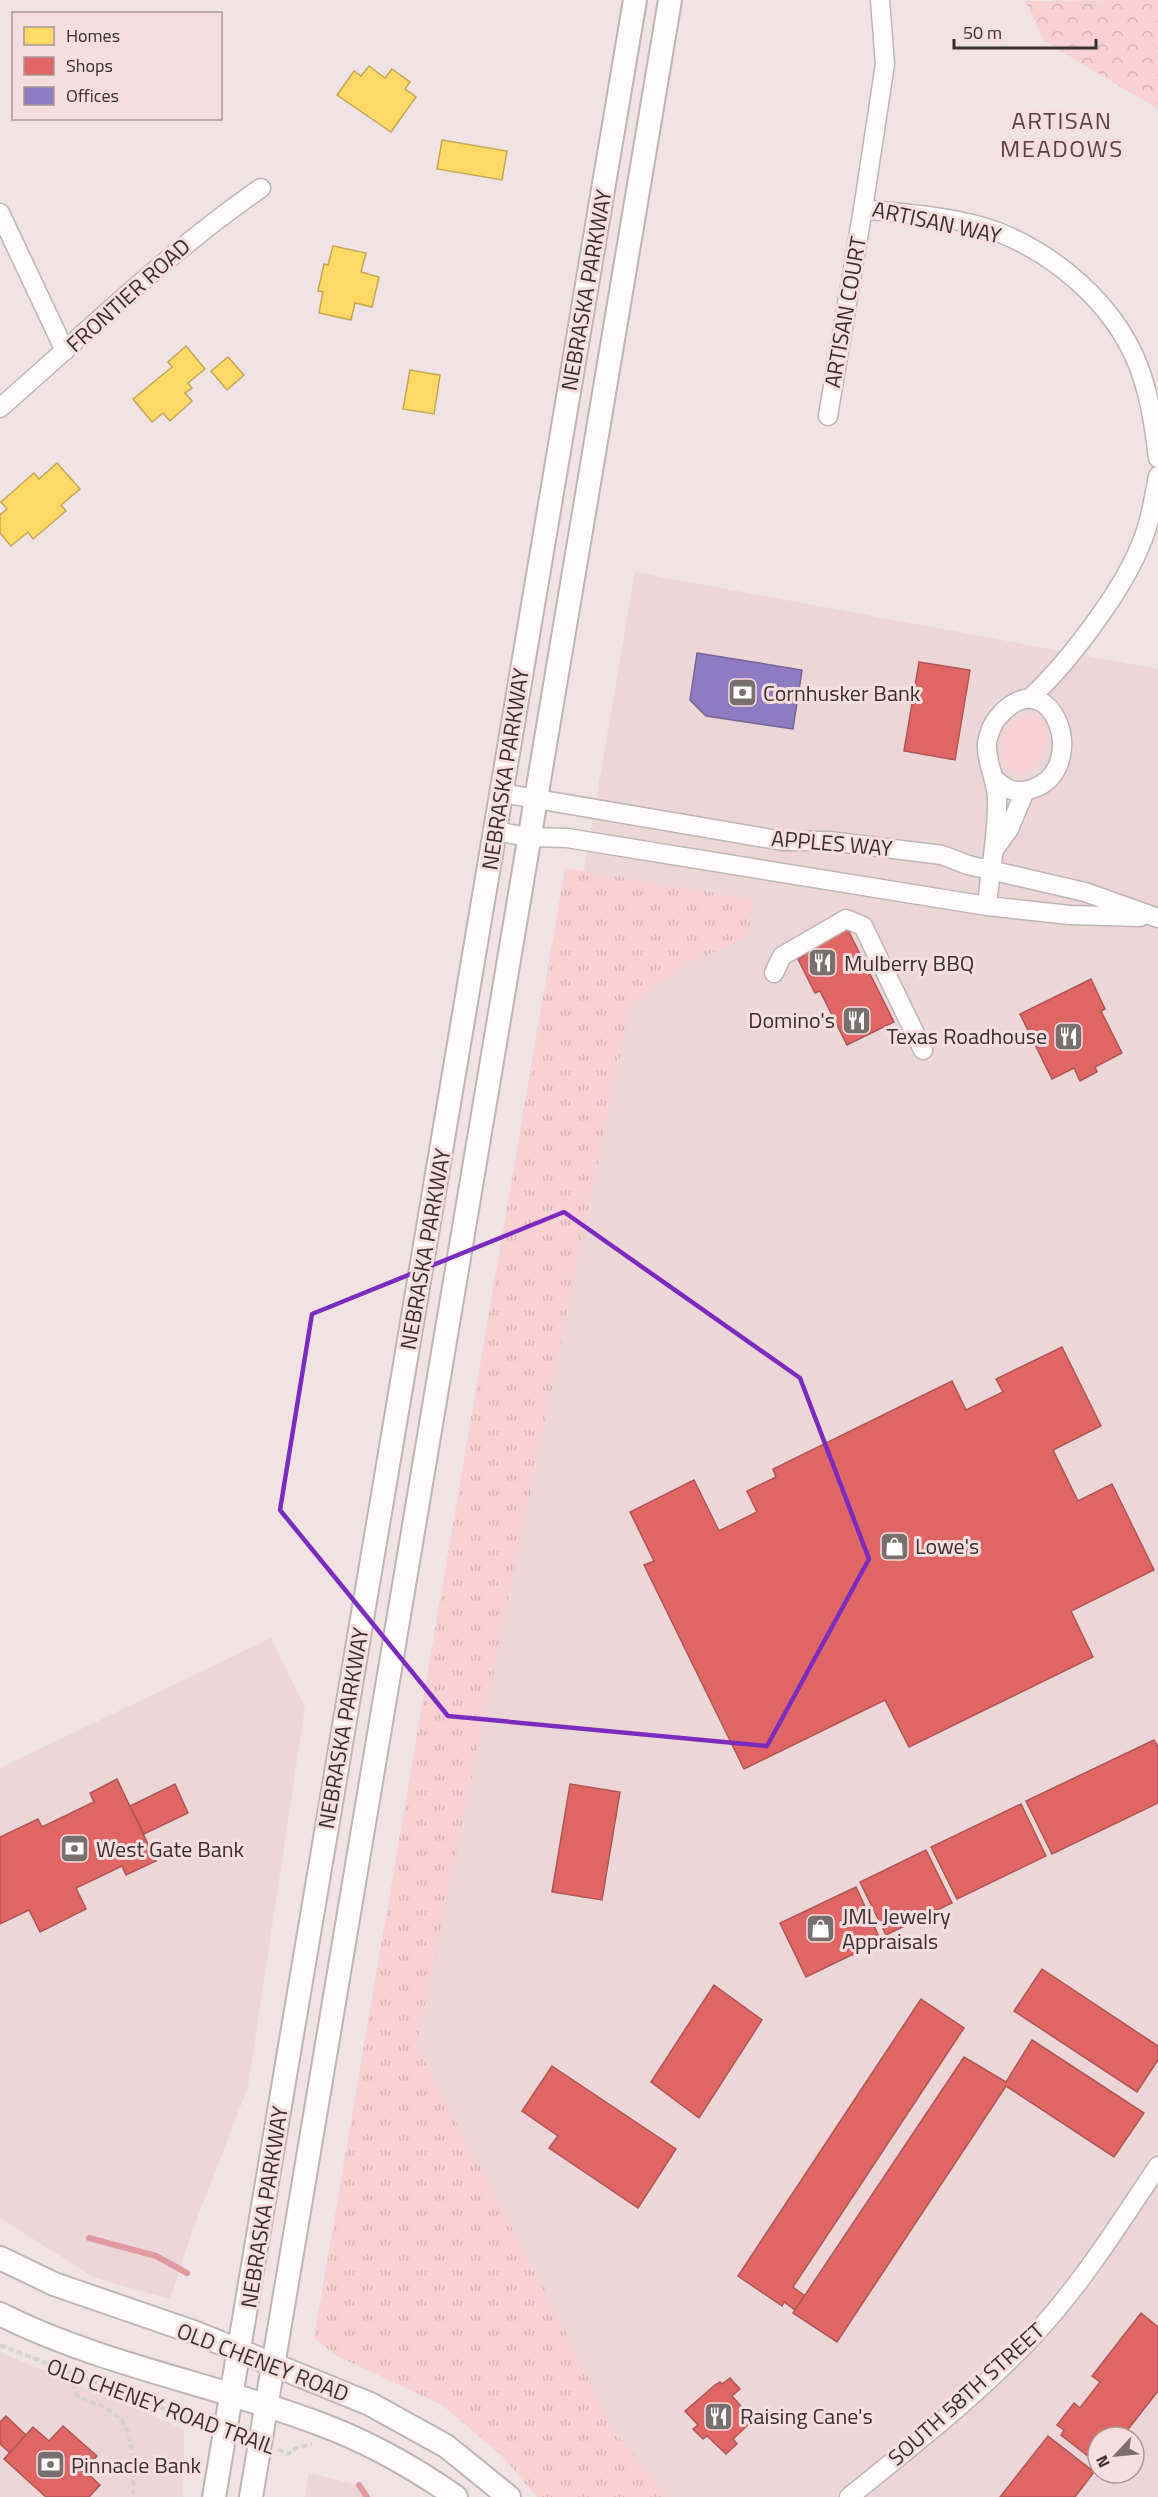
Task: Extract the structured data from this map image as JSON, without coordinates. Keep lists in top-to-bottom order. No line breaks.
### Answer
{"streets":{"main road":["NEBRASKA PARKWAY","OLD CHENEY ROAD"],"street":["ARTISAN WAY","FRONTIER ROAD","ARTISAN COURT","APPLES WAY","SOUTH 58TH STREET"],"path":["OLD CHENEY ROAD TRAIL"]},"crossings":[["ARTISAN WAY","ARTISAN COURT"],["NEBRASKA PARKWAY","APPLES WAY"],["NEBRASKA PARKWAY","OLD CHENEY ROAD"],["NEBRASKA PARKWAY","OLD CHENEY ROAD TRAIL"]],"districts":["ARTISAN MEADOWS"],"places":{"bank":["Cornhusker Bank","West Gate Bank","Pinnacle Bank"],"restaurant":["Mulberry BBQ","Domino's","Texas Roadhouse","Raising Cane's"],"shop":["Lowe's","JML Jewelry Appraisals"]},"legend":["Homes","Shops","Offices"],"scale_bar":"50 m","north":"bottom left"}
